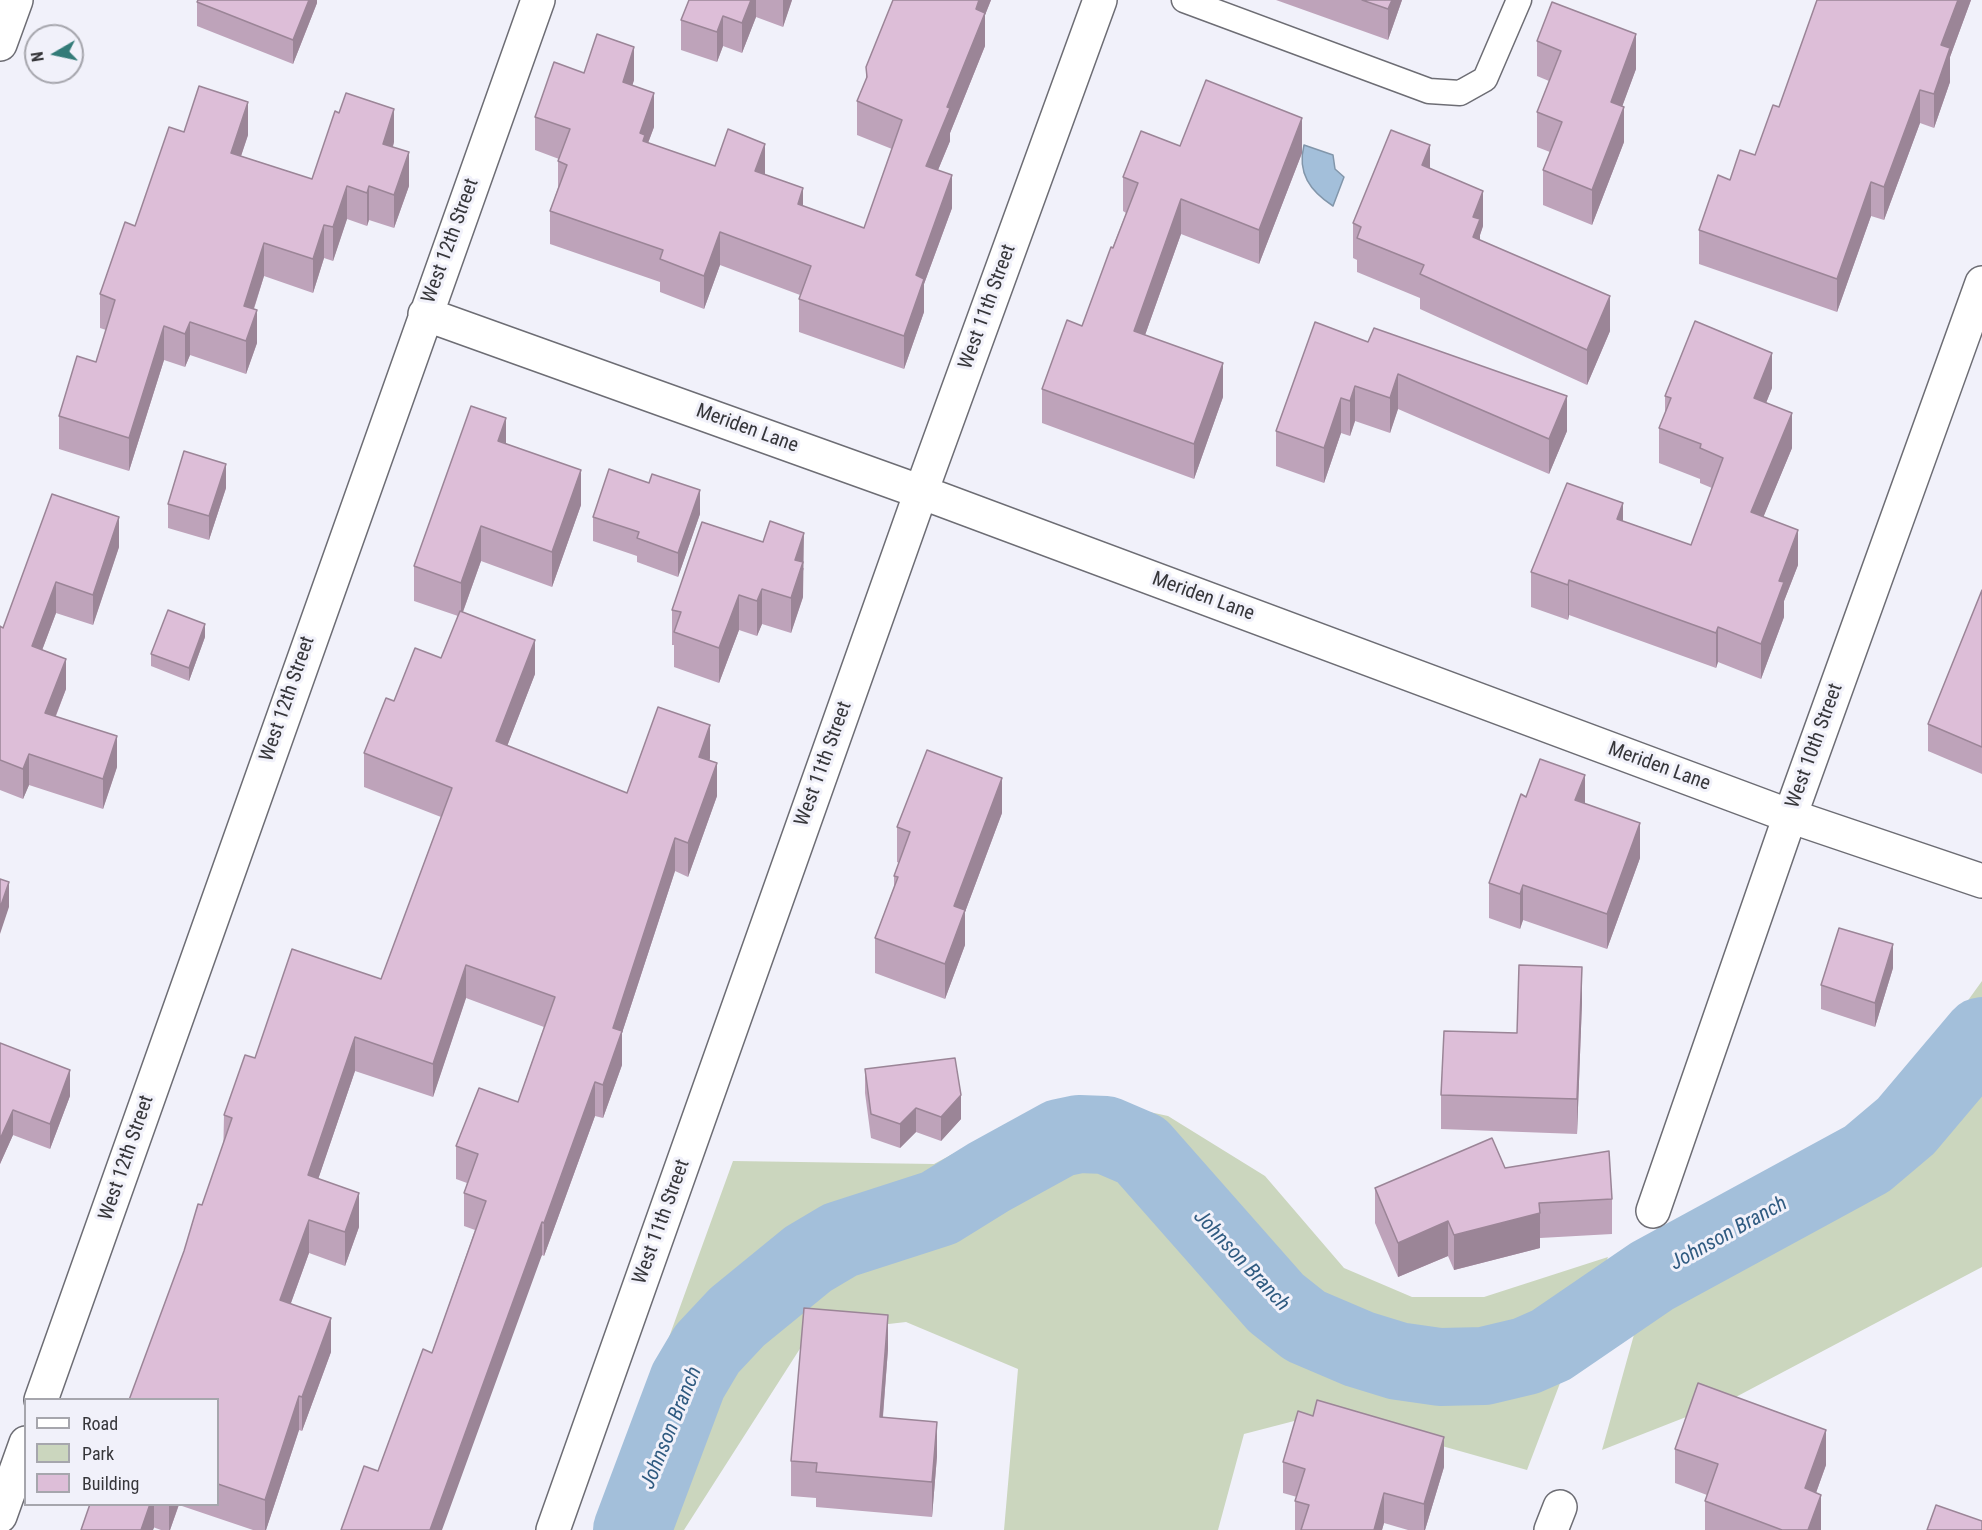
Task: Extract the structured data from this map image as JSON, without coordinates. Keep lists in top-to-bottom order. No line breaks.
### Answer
{"streets":{"street":["West 12th Street","West 11th Street","Meriden Lane","West 10th Street"]},"crossings":[["West 12th Street","Meriden Lane"],["West 11th Street","Meriden Lane"],["Meriden Lane","West 10th Street"]],"water":["Johnson Branch"],"legend":["Road","Park","Building"],"north":"left"}
